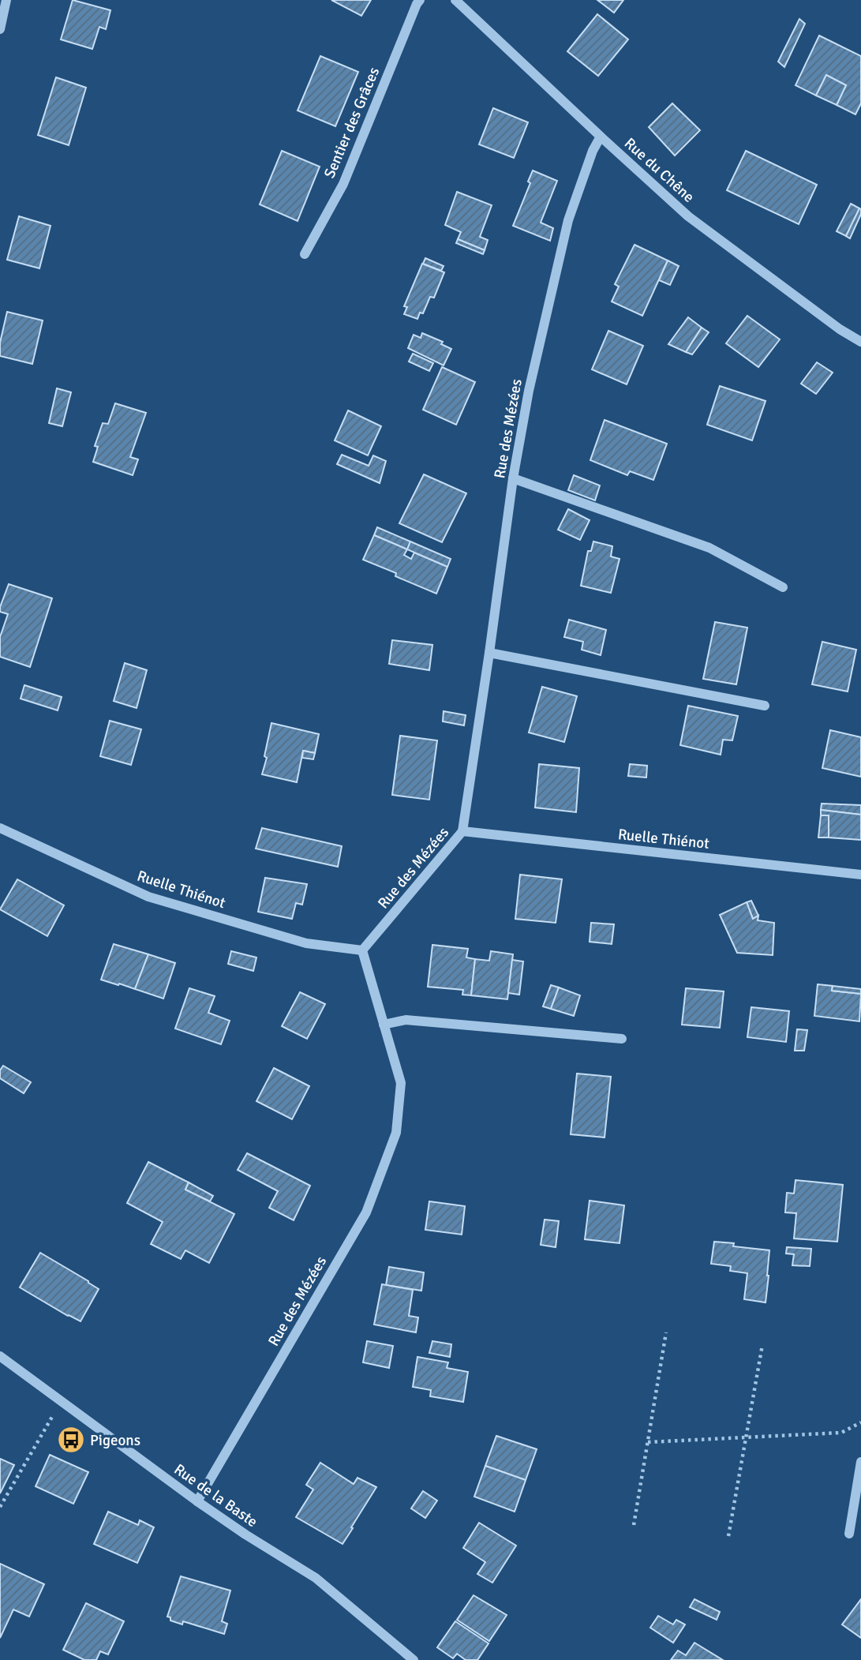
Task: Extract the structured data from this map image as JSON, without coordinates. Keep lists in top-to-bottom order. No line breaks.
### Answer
{"streets":{"street":["Sentier des Grâces","Rue du Chêne","Rue des Mézées","Ruelle Thiénot","Rue de la Baste"]},"crossings":[["Rue du Chêne","Rue des Mézées"],["Rue des Mézées","Ruelle Thiénot"],["Rue des Mézées","Rue de la Baste"]],"places":{"bus stop":["Pigeons"]}}
